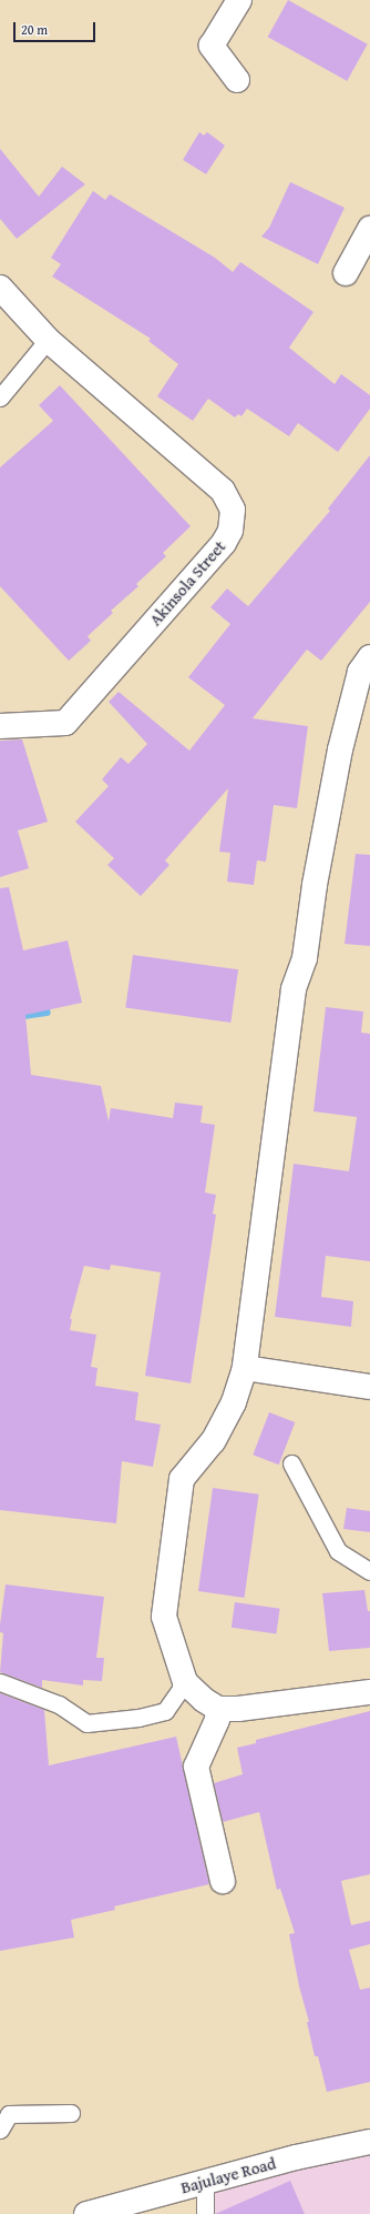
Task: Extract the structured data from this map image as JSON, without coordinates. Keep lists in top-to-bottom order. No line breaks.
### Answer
{"streets":{"street":["Akinsola Street","Bajulaye Road"]},"scale_bar":"20 m"}
